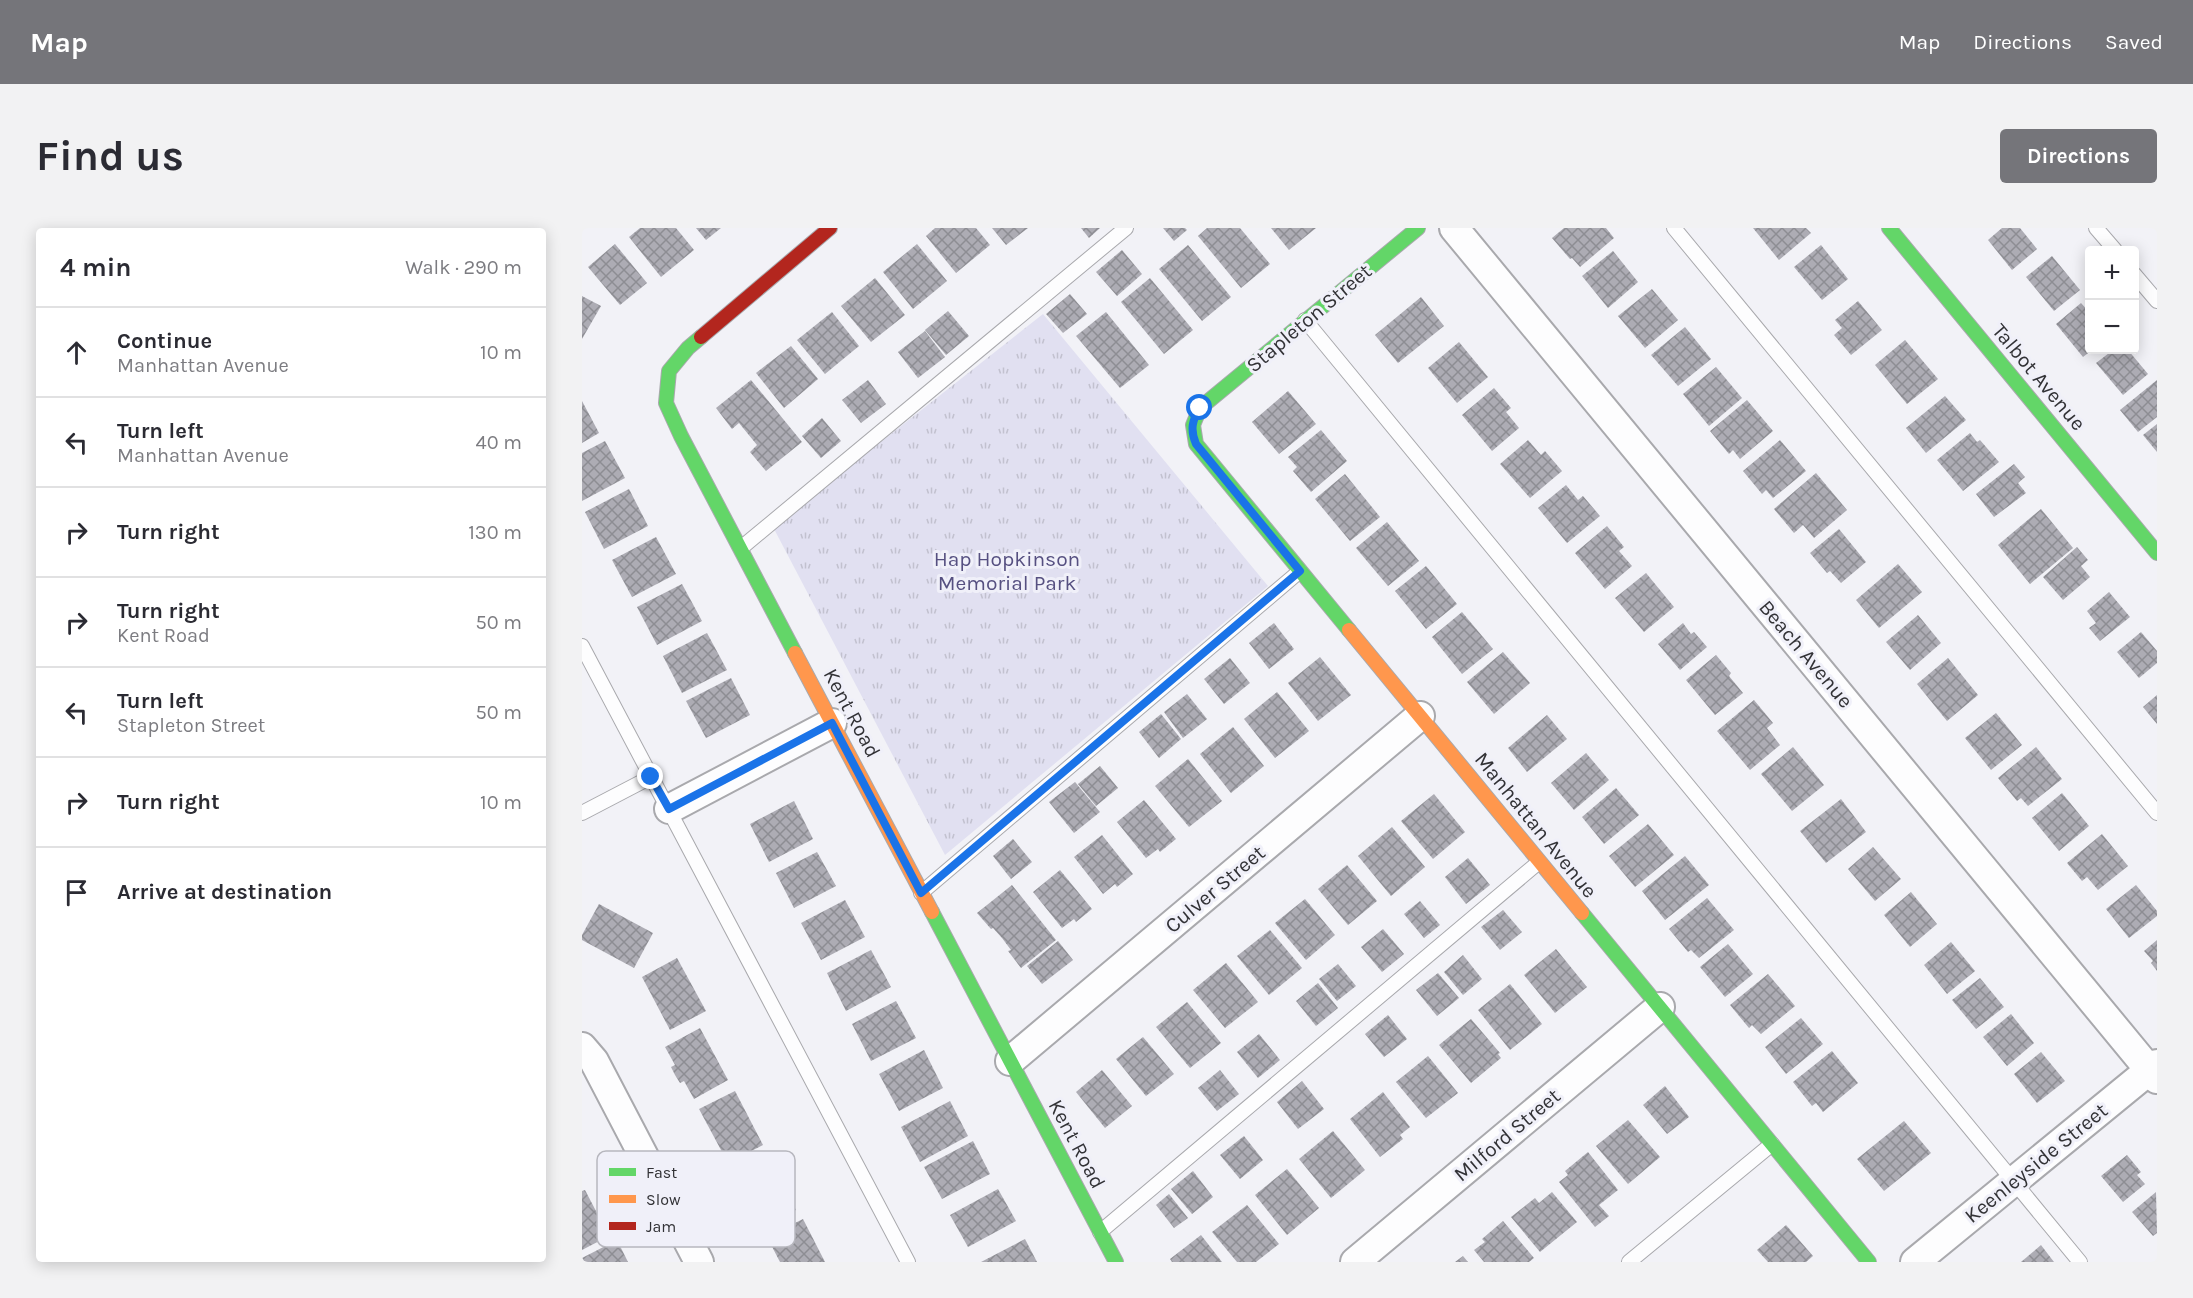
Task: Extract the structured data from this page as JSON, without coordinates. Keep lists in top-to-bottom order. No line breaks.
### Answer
{"streets":{"street":["Stapleton Street","Talbot Avenue","Beach Avenue","Kent Road","Manhattan Avenue","Culver Street","Milford Street","Keenleyside Street"]},"crossings":[["Stapleton Street","Manhattan Avenue"],["Beach Avenue","Keenleyside Street"],["Kent Road","Culver Street"],["Manhattan Avenue","Culver Street"],["Manhattan Avenue","Milford Street"]],"parks":["Hap Hopkinson Memorial Park"],"legend":["Fast","Slow","Jam"],"page":{"header":"Map","nav":["Map","Directions","Saved"],"buttons":"Directions","title":"Find us","heading":["4 min","Walk · 290 m"],"map_buttons":["+","−"],"list":[["Continue","Manhattan Avenue","10 m"],["Turn left","Manhattan Avenue","40 m"],["Turn right","130 m"],["Turn right","Kent Road","50 m"],["Turn left","Stapleton Street","50 m"],["Turn right","10 m"],"Arrive at destination"]}}
